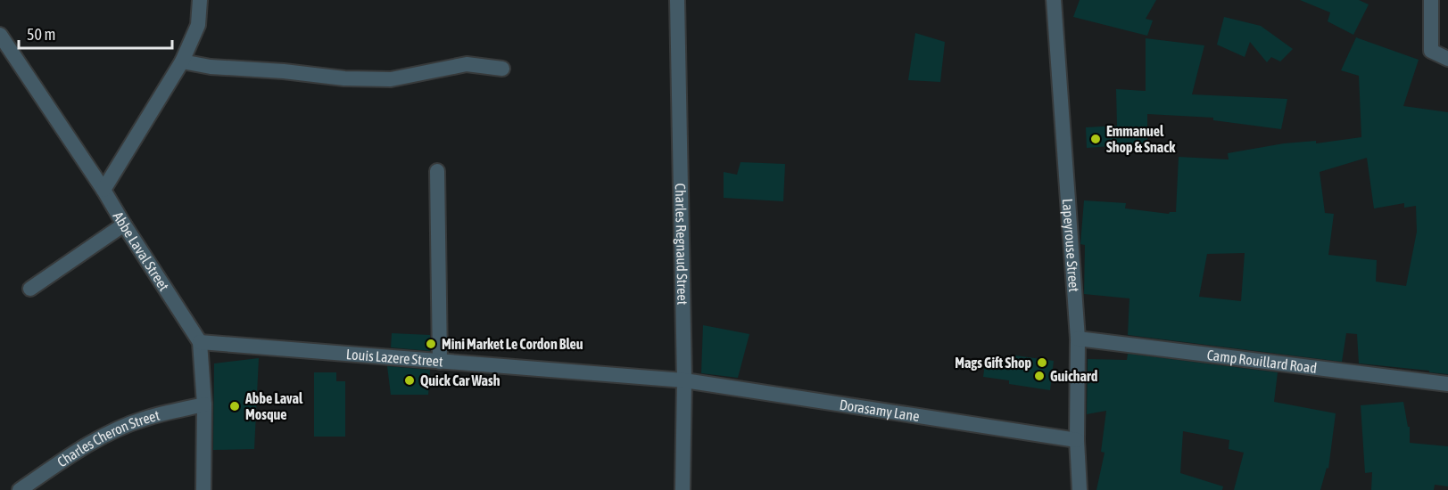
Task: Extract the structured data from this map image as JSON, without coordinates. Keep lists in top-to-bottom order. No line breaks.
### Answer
{"streets":{"street":["Charles Regnaud Street","Lapeyrouse Street","Abbe Laval Street","Louis Lazere Street","Camp Rouillard Road","Dorasamy Lane","Charles Cheron Street"]},"crossings":[["Charles Regnaud Street","Louis Lazere Street"],["Charles Regnaud Street","Dorasamy Lane"],["Lapeyrouse Street","Camp Rouillard Road"],["Lapeyrouse Street","Dorasamy Lane"],["Abbe Laval Street","Louis Lazere Street"],["Abbe Laval Street","Charles Cheron Street"],["Louis Lazere Street","Dorasamy Lane"]],"places":["Emmanuel Shop & Snack","Mini Market Le Cordon Bleu","Mags Gift Shop","Guichard","Quick Car Wash","Abbe Laval Mosque"],"scale_bar":"50 m"}
